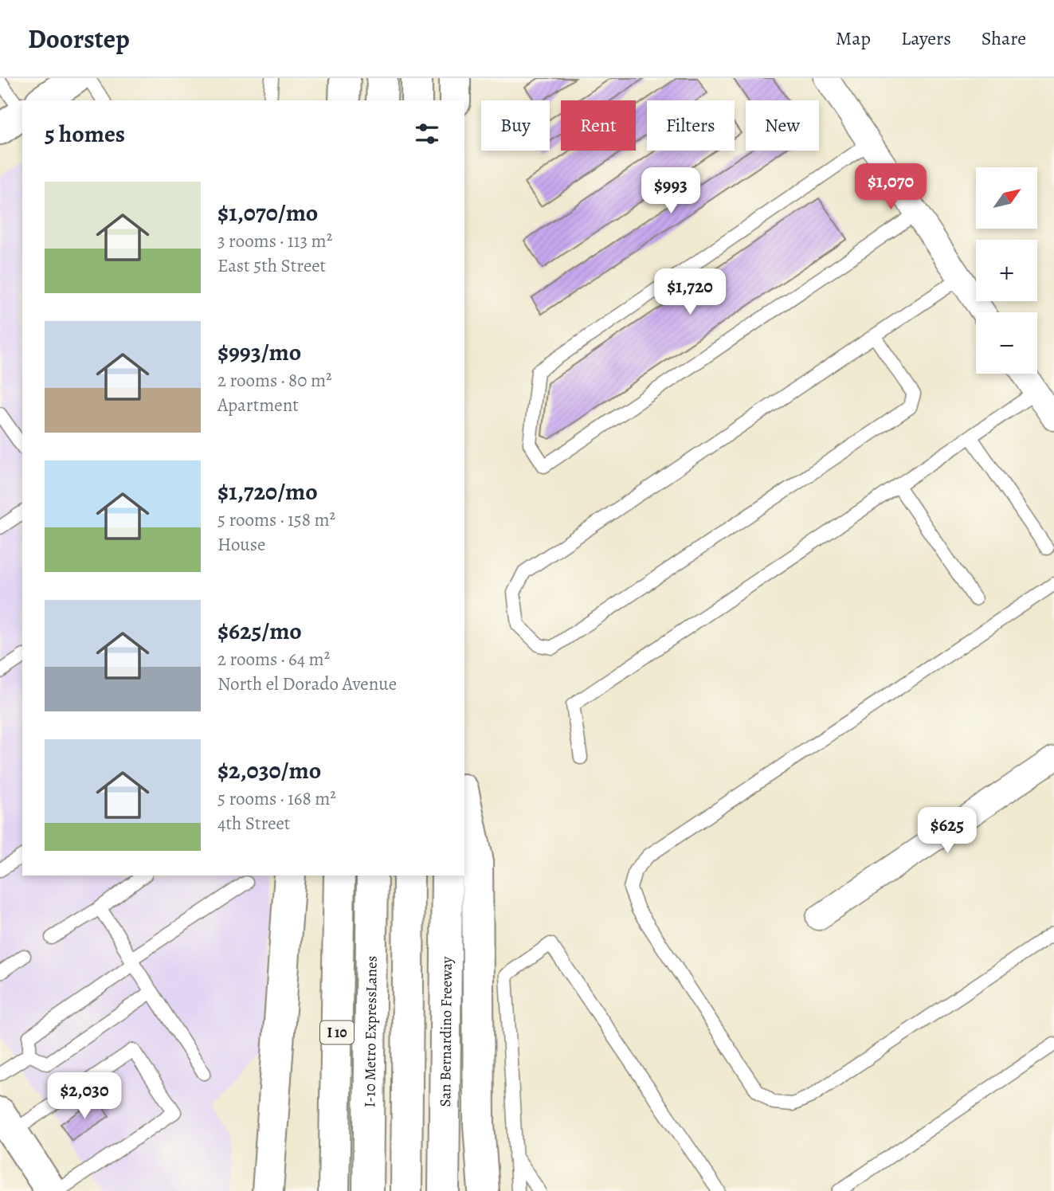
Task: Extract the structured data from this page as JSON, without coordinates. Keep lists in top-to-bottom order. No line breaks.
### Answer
{"streets":{"main road":["I 10","I-10 Metro ExpressLanes","San Bernardino Freeway"]},"north":"top right","page":{"header":"Doorstep","nav":["Map","Layers","Share"],"chip":["Buy","Rent","Filters","New"],"heading":"5 homes","price":["$1,070","$993","$1,720","$625","$2,030"],"map_buttons":["+","−"],"list":[{"name":"$1,070/mo","note":"3 rooms · 113 m² · East 5th Street"},{"name":"$993/mo","note":"2 rooms · 80 m² · Apartment"},{"name":"$1,720/mo","note":"5 rooms · 158 m² · House"},{"name":"$625/mo","note":"2 rooms · 64 m² · North el Dorado Avenue"},{"name":"$2,030/mo","note":"5 rooms · 168 m² · 4th Street"}]}}
